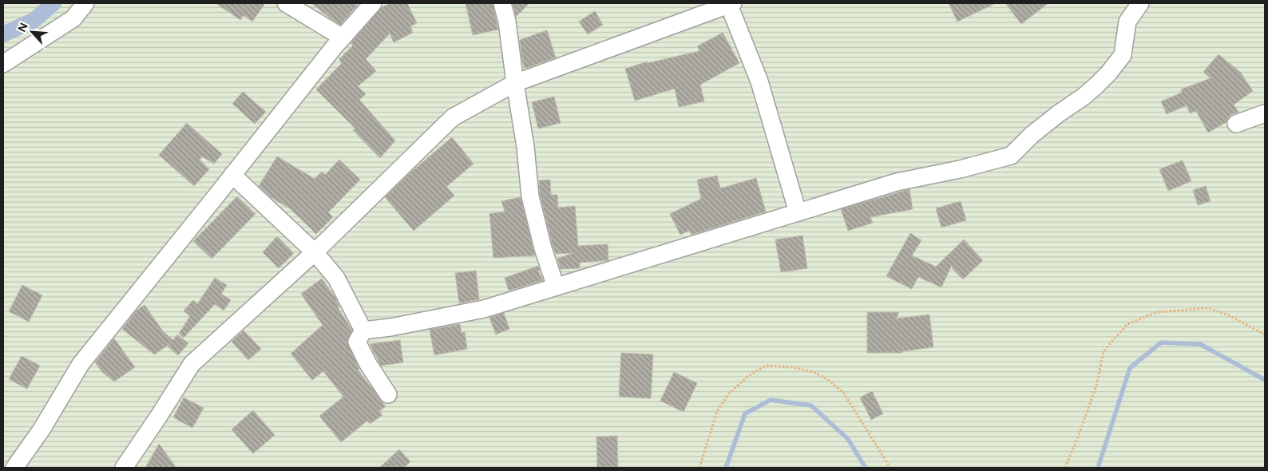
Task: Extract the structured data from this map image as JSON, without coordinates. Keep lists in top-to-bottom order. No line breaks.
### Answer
{"north":"top left"}
